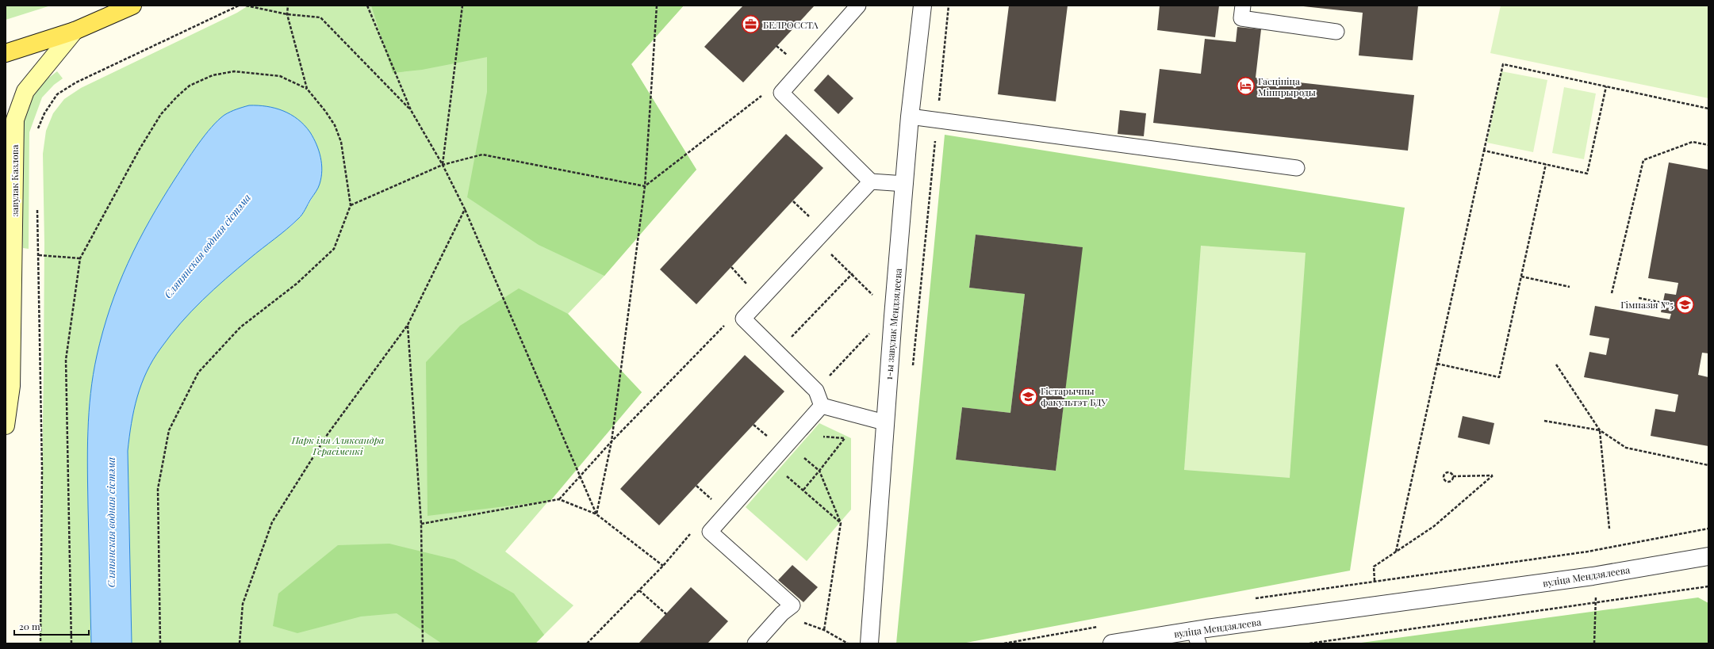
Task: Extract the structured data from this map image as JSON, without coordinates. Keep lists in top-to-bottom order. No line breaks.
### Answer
{"streets":{"main road":["завулак Казлова"],"street":["1-ы завулак Мендзялеева","вуліца Мендзялеева"]},"water":["Сляпянская водная сістэма"],"parks":["Парк імя Аляксандра Герасіменкі"],"places":{"office":["БЕЛРОССТА"],"hotel":["Гасцініца Мінпрыроды"],"school or university":["Гімназія №5","Гістарычны факультэт БДУ"]},"scale_bar":"20 m"}
